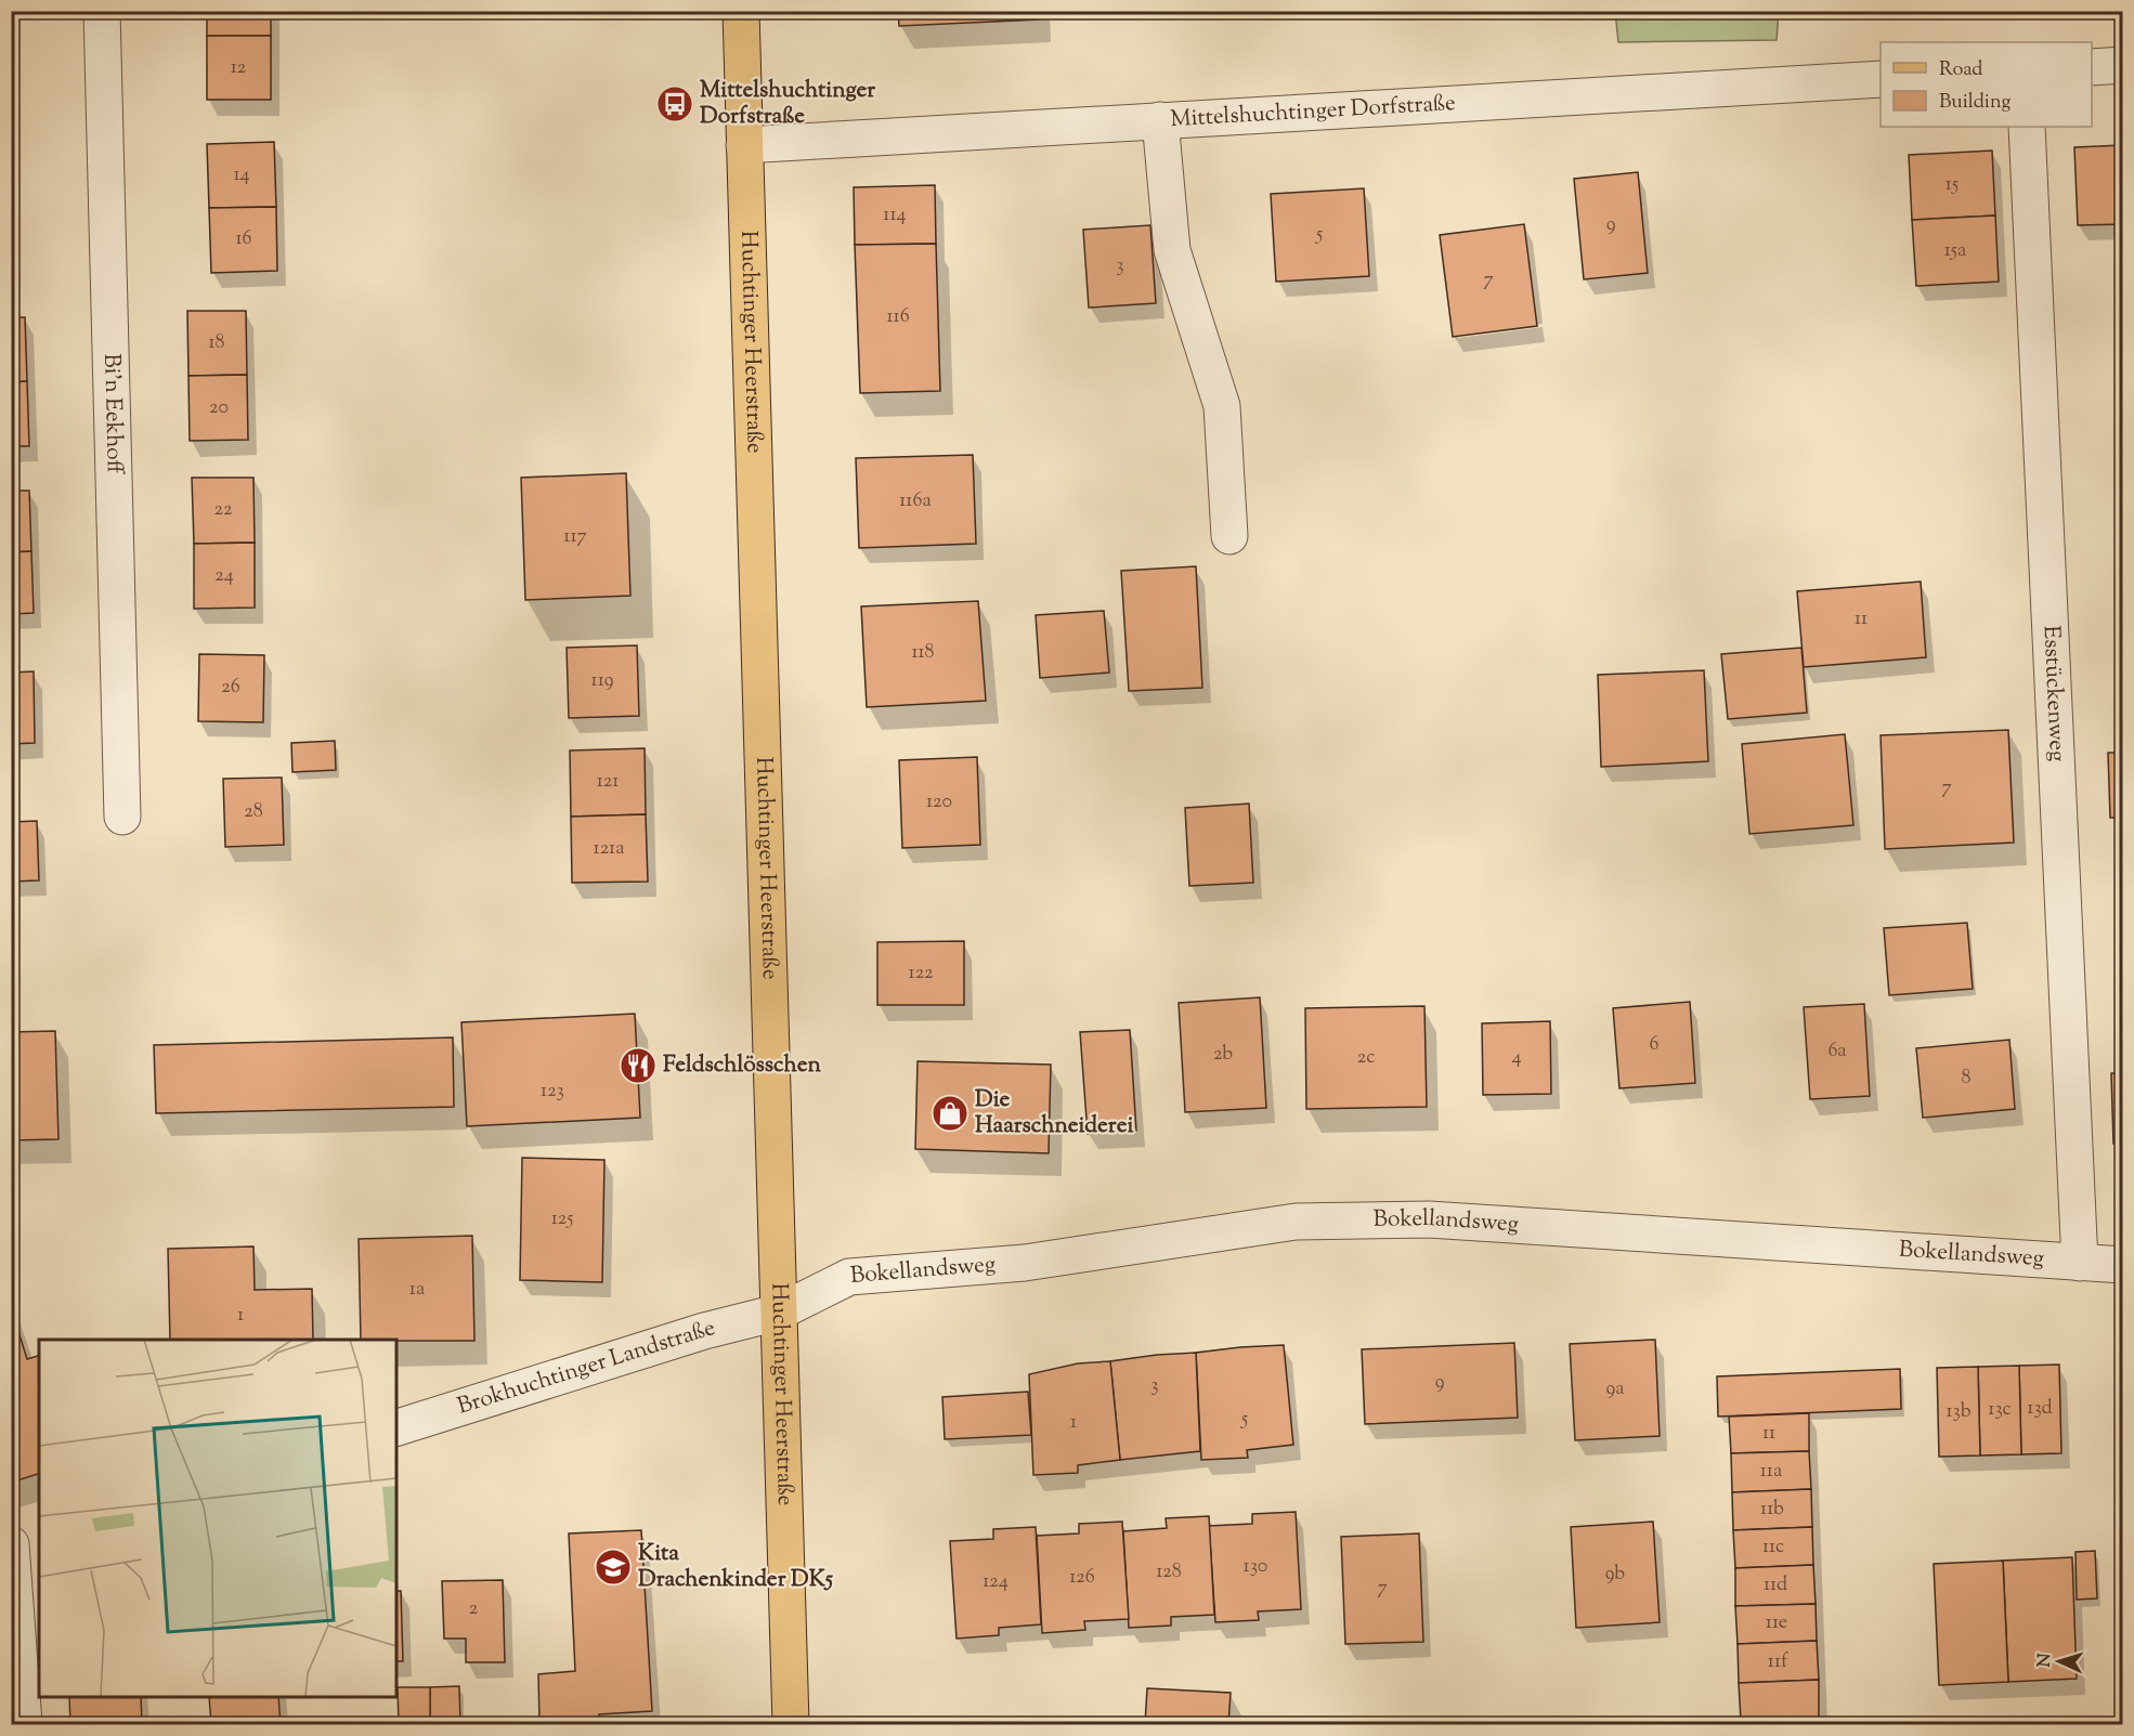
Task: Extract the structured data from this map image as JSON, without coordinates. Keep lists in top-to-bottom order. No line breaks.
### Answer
{"streets":{"main road":["Huchtinger Heerstraße"],"street":["Mittelshuchtinger Dorfstraße","Bi'n Eekhoff","Esstückenweg","Bokellandsweg","Brokhuchtinger Landstraße"]},"crossings":[["Mittelshuchtinger Dorfstraße","Huchtinger Heerstraße"],["Huchtinger Heerstraße","Bokellandsweg"],["Huchtinger Heerstraße","Brokhuchtinger Landstraße"],["Esstückenweg","Bokellandsweg"],["Bokellandsweg","Brokhuchtinger Landstraße"]],"places":{"bus stop":["Mittelshuchtinger Dorfstraße"],"restaurant":["Feldschlösschen"],"shop":["Die Haarschneiderei"],"school or university":["Kita Drachenkinder DK5"]},"house_numbers":["12","14","15","114","9","5","16","15a","3","7","116","18","20","116a","22","117","24","11","118","119","26","121","7","120","28","121a","122","6","6a","2b","2c","4","8","123","125","1a","1","9","3","9a","13d","13c","13b","5","1","11","11a","11b","11c","130","128","9b","126","124","11d","7","2","11e","11f"],"legend":["Road","Building"],"north":"left"}
